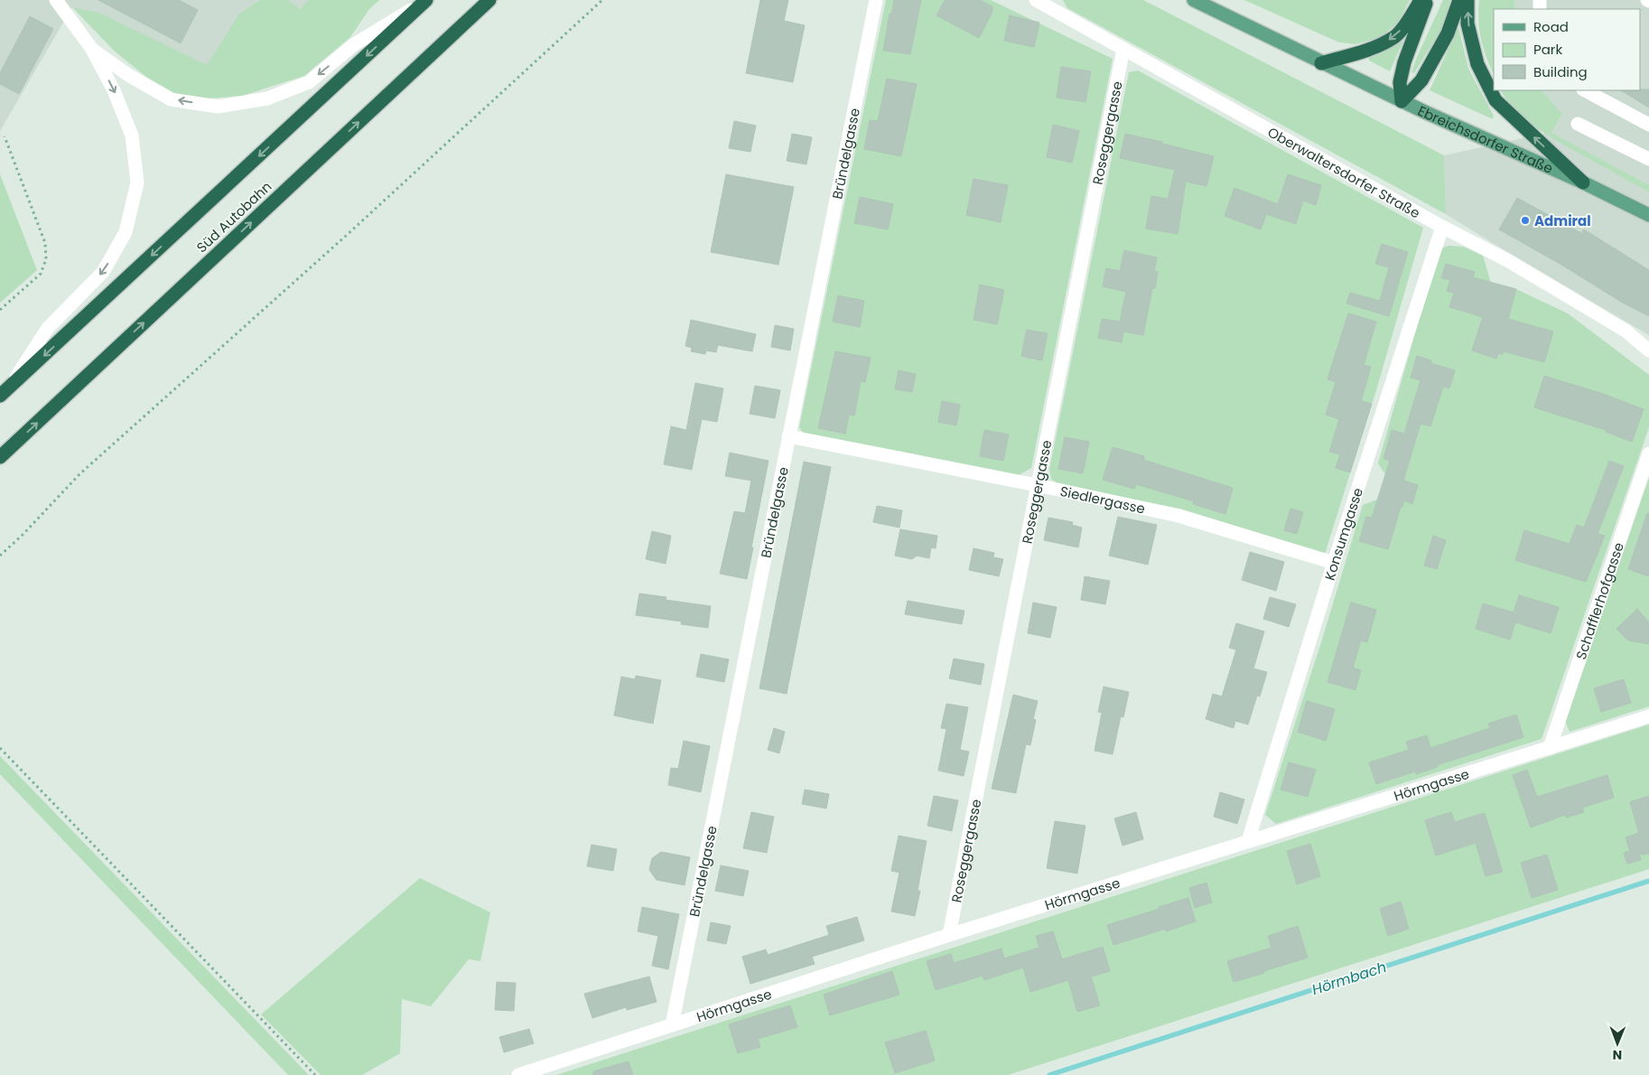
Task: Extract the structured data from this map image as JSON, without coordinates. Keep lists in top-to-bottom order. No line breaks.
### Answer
{"streets":{"highway":["Süd Autobahn"],"main road":["Ebreichsdorfer Straße"],"street":["Roseggergasse","Bründelgasse","Oberwaltersdorfer Straße","Siedlergasse","Konsumgasse","Schafflerhofgasse","Hörmgasse"]},"crossings":[["Roseggergasse","Oberwaltersdorfer Straße"],["Roseggergasse","Siedlergasse"],["Roseggergasse","Hörmgasse"],["Bründelgasse","Siedlergasse"],["Bründelgasse","Hörmgasse"],["Oberwaltersdorfer Straße","Konsumgasse"],["Siedlergasse","Konsumgasse"],["Konsumgasse","Hörmgasse"],["Schafflerhofgasse","Hörmgasse"]],"water":["Hörmbach"],"places":["Admiral"],"legend":["Road","Park","Building"],"north":"bottom"}
